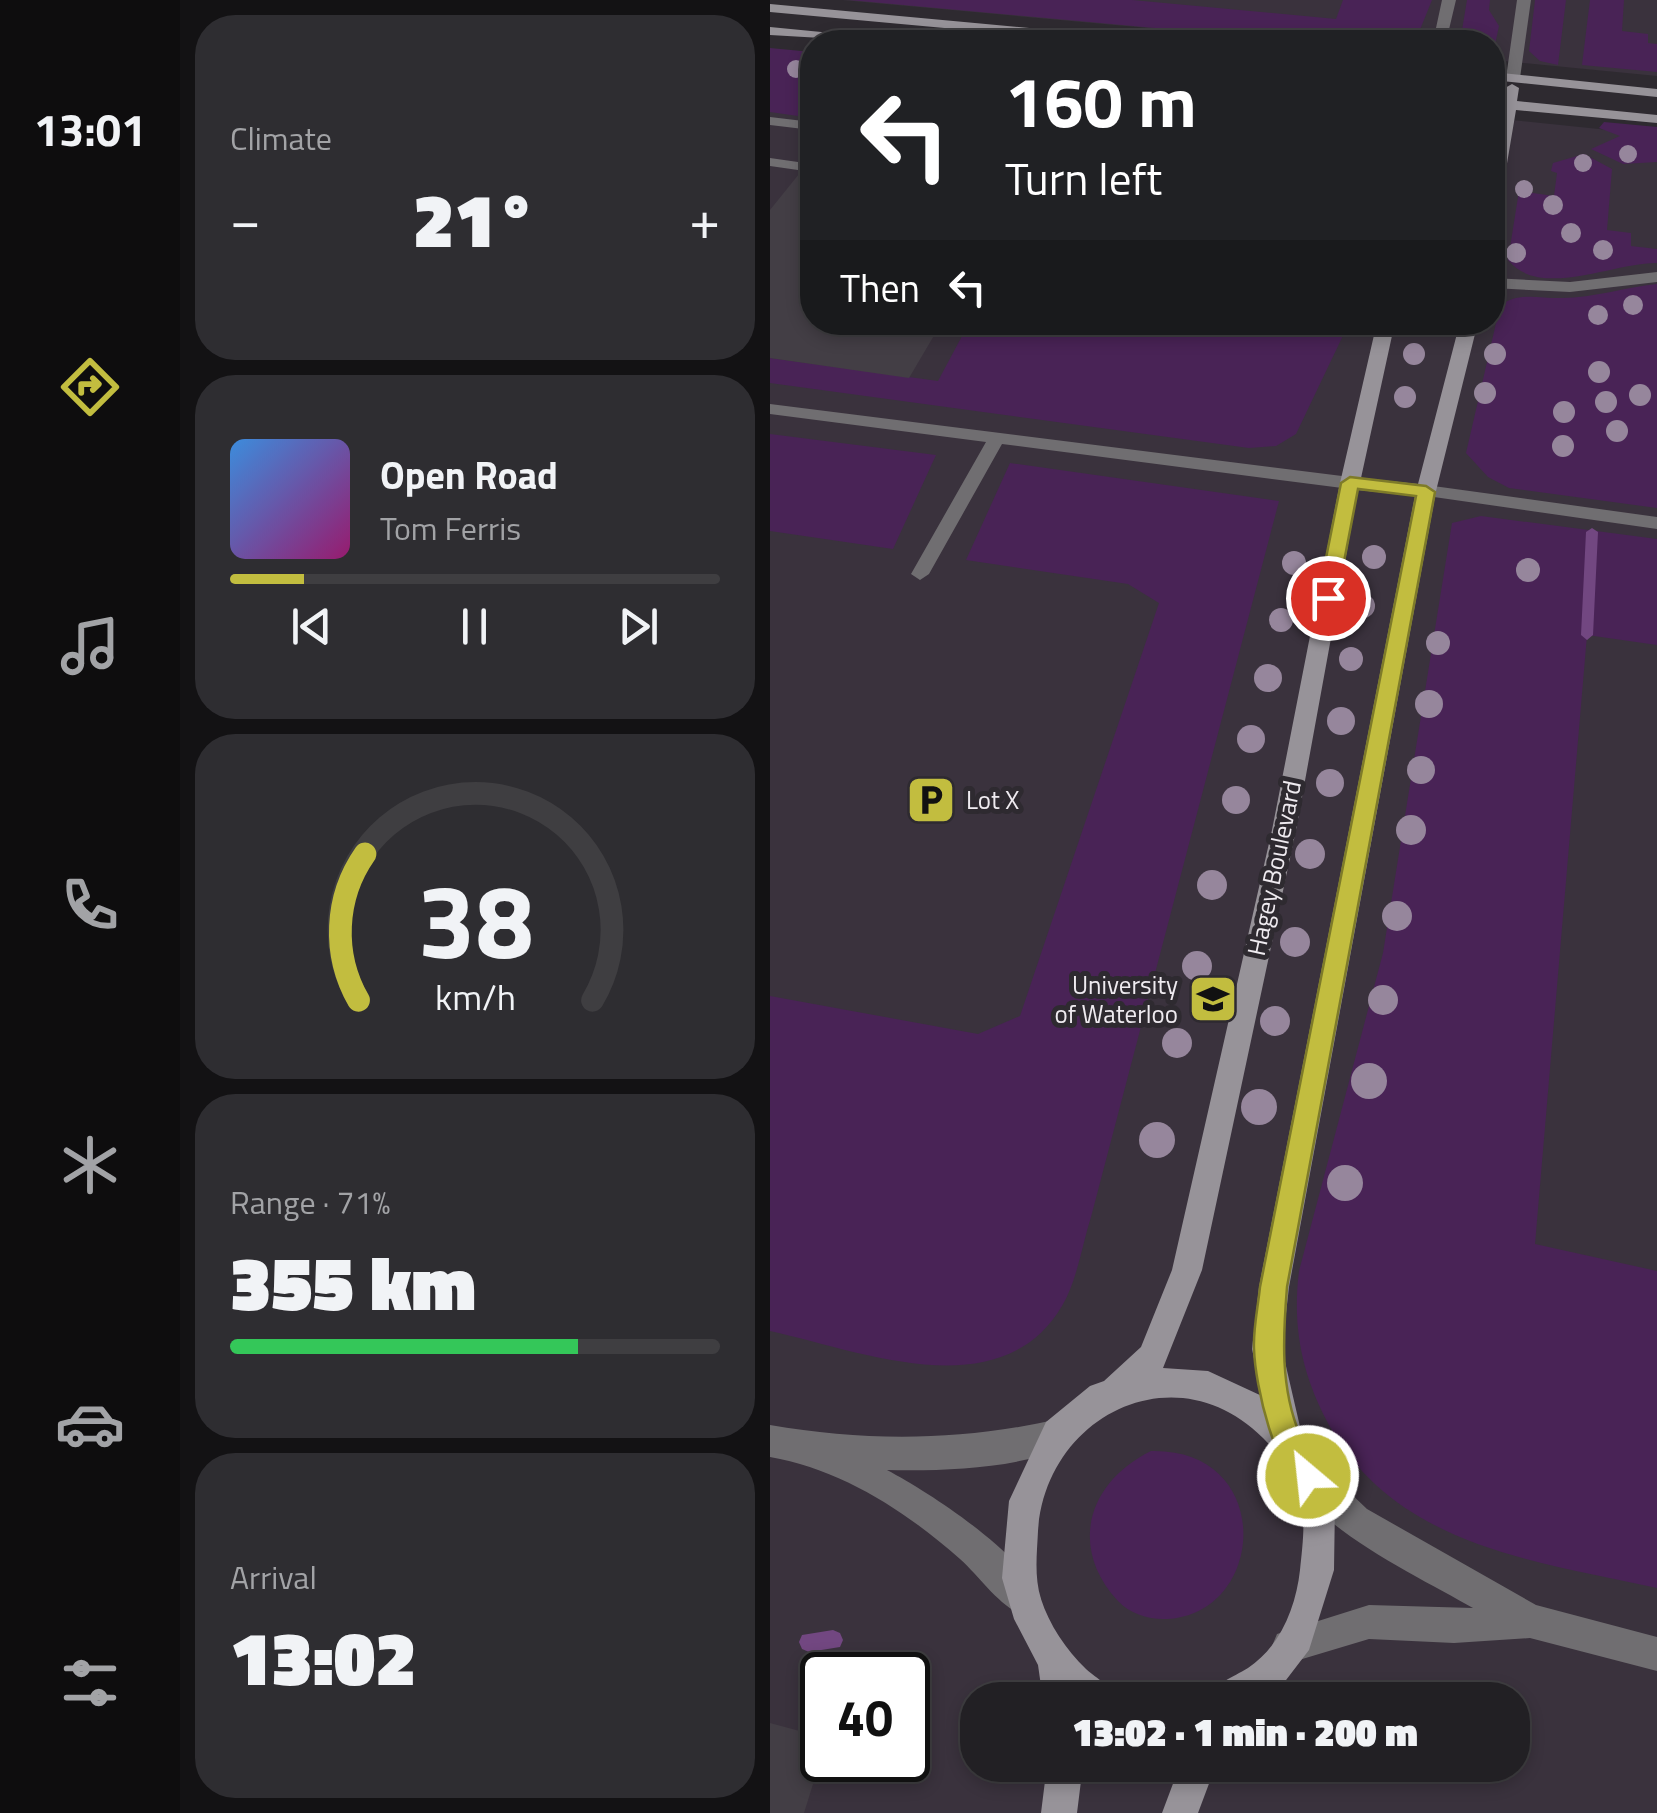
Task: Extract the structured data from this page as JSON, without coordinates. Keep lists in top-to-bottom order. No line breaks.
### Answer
{"streets":{"street":["Hagey Boulevard"]},"places":{"parking":["Lot X"],"school or university":["University of Waterloo"]},"page":{"tabs":"13:01","tile":["Climate",["Range · 71%","355 km"],["Arrival","13:02"]],"turn":["160 m","Turn left"],"heat":["−","21°","+"],"then":"Then","song":["Open Road","Tom Ferris"],"limit":"40","trip":"13:02 · 1 min · 200 m","gauge":["38","km/h"]}}
